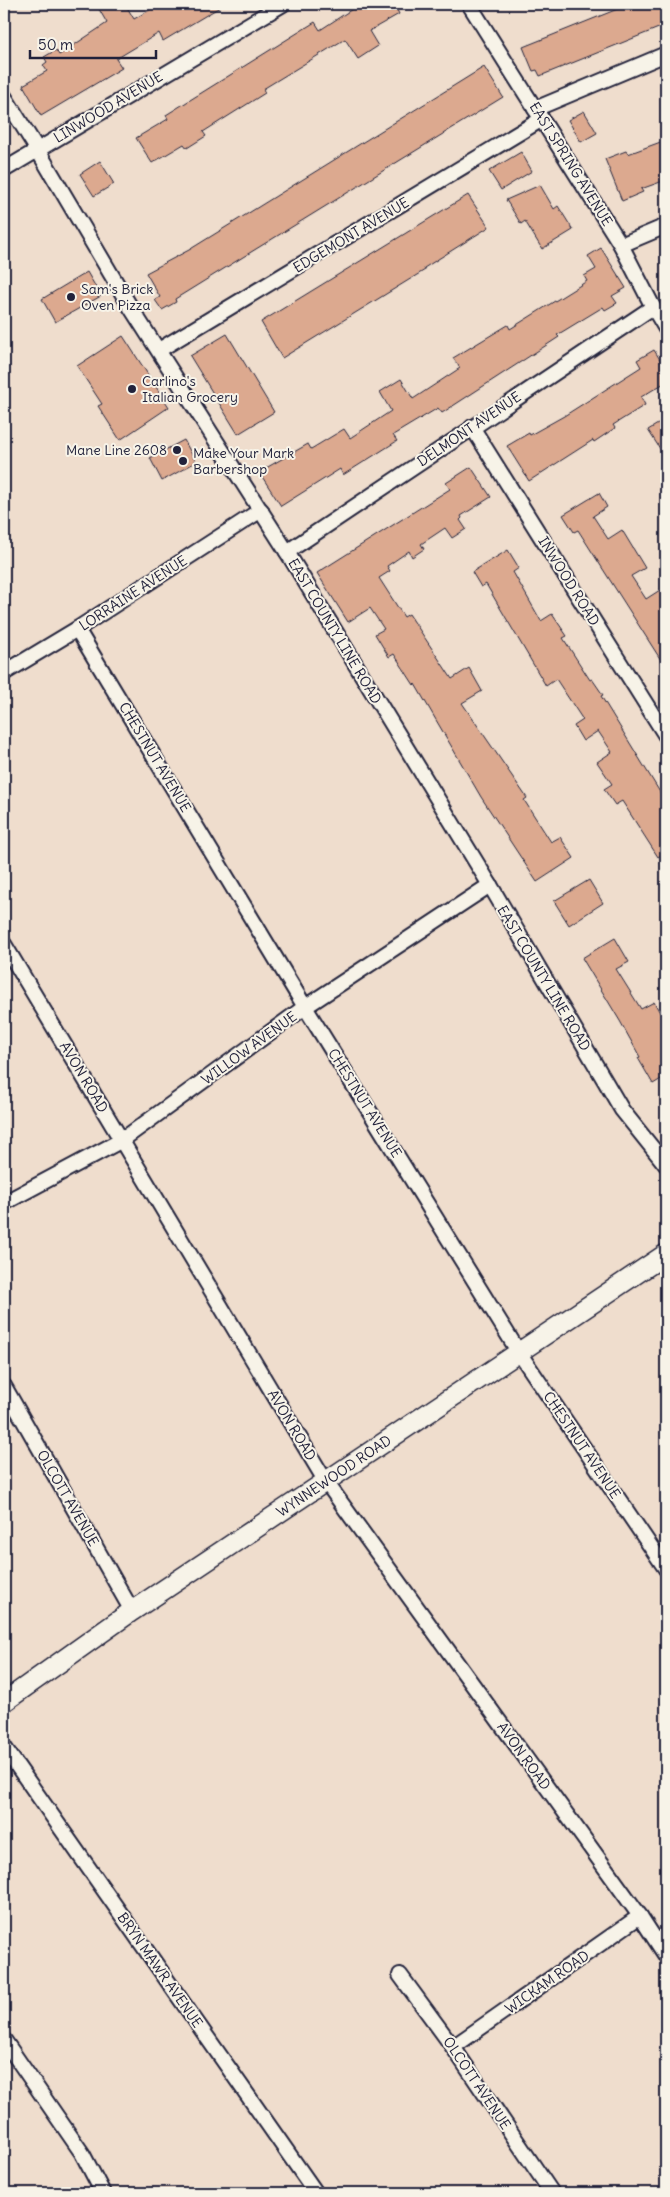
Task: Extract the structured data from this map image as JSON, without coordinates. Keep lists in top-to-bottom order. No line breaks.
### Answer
{"streets":{"main road":["WYNNEWOOD ROAD"],"street":["LINWOOD AVENUE","EAST SPRING AVENUE","EDGEMONT AVENUE","DELMONT AVENUE","INWOOD ROAD","LORRAINE AVENUE","EAST COUNTY LINE ROAD","CHESTNUT AVENUE","WILLOW AVENUE","AVON ROAD","OLCOTT AVENUE","BRYN MAWR AVENUE","WICKAM ROAD"]},"crossings":[["LINWOOD AVENUE","EAST COUNTY LINE ROAD"],["EAST SPRING AVENUE","EDGEMONT AVENUE"],["EAST SPRING AVENUE","DELMONT AVENUE"],["EDGEMONT AVENUE","EAST COUNTY LINE ROAD"],["DELMONT AVENUE","INWOOD ROAD"],["DELMONT AVENUE","EAST COUNTY LINE ROAD"],["LORRAINE AVENUE","EAST COUNTY LINE ROAD"],["LORRAINE AVENUE","CHESTNUT AVENUE"],["EAST COUNTY LINE ROAD","WILLOW AVENUE"],["CHESTNUT AVENUE","WILLOW AVENUE"],["CHESTNUT AVENUE","WYNNEWOOD ROAD"],["WILLOW AVENUE","AVON ROAD"],["AVON ROAD","WYNNEWOOD ROAD"],["AVON ROAD","WICKAM ROAD"],["WYNNEWOOD ROAD","OLCOTT AVENUE"],["OLCOTT AVENUE","WICKAM ROAD"]],"places":["Sam's Brick Oven Pizza","Carlino's Italian Grocery","Mane Line 2608","Make Your Mark Barbershop"],"scale_bar":"50 m"}
